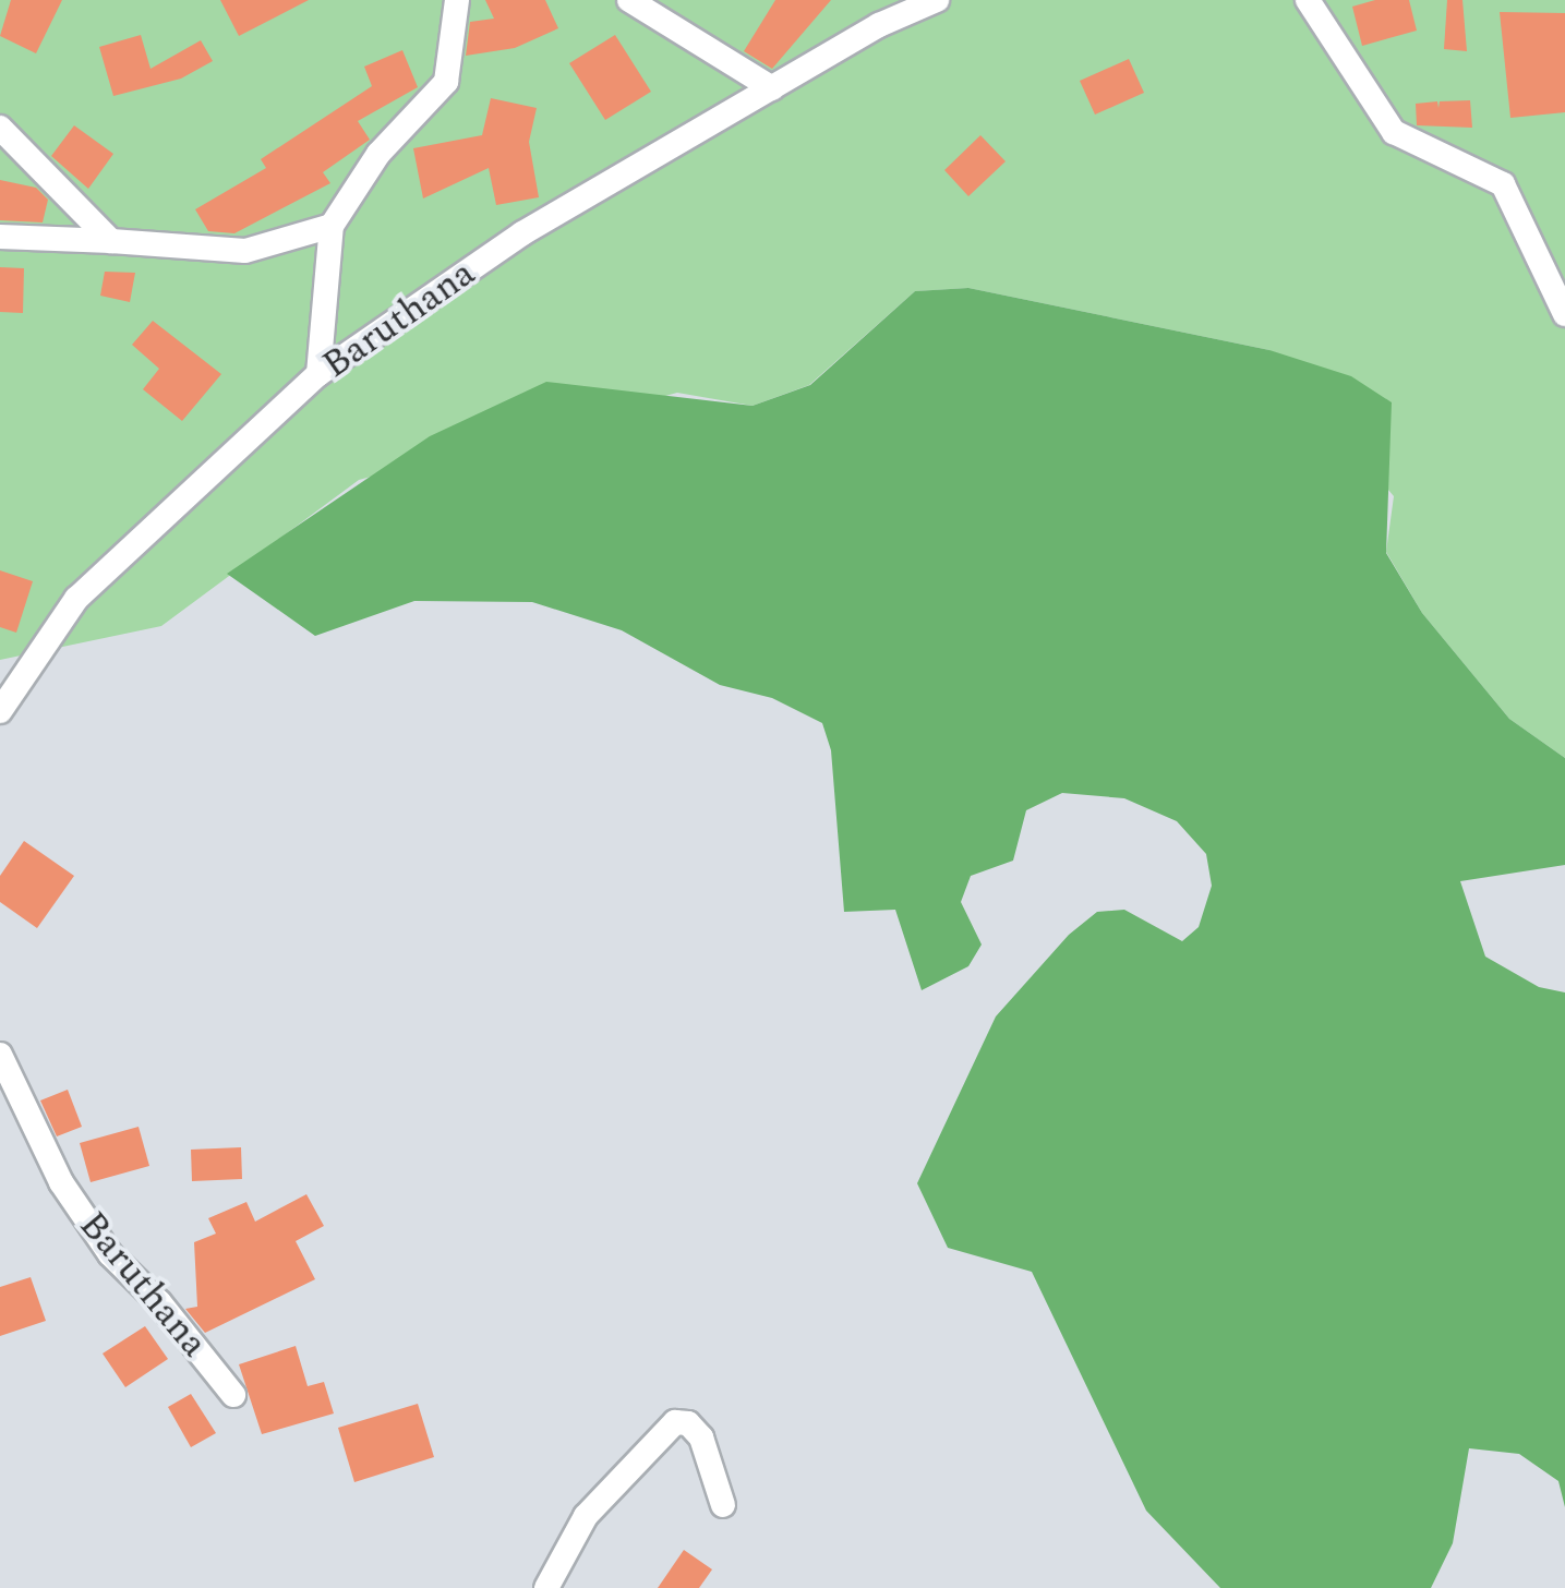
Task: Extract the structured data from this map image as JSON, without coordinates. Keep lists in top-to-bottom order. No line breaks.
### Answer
{"streets":{"street":["Baruthana"]}}
